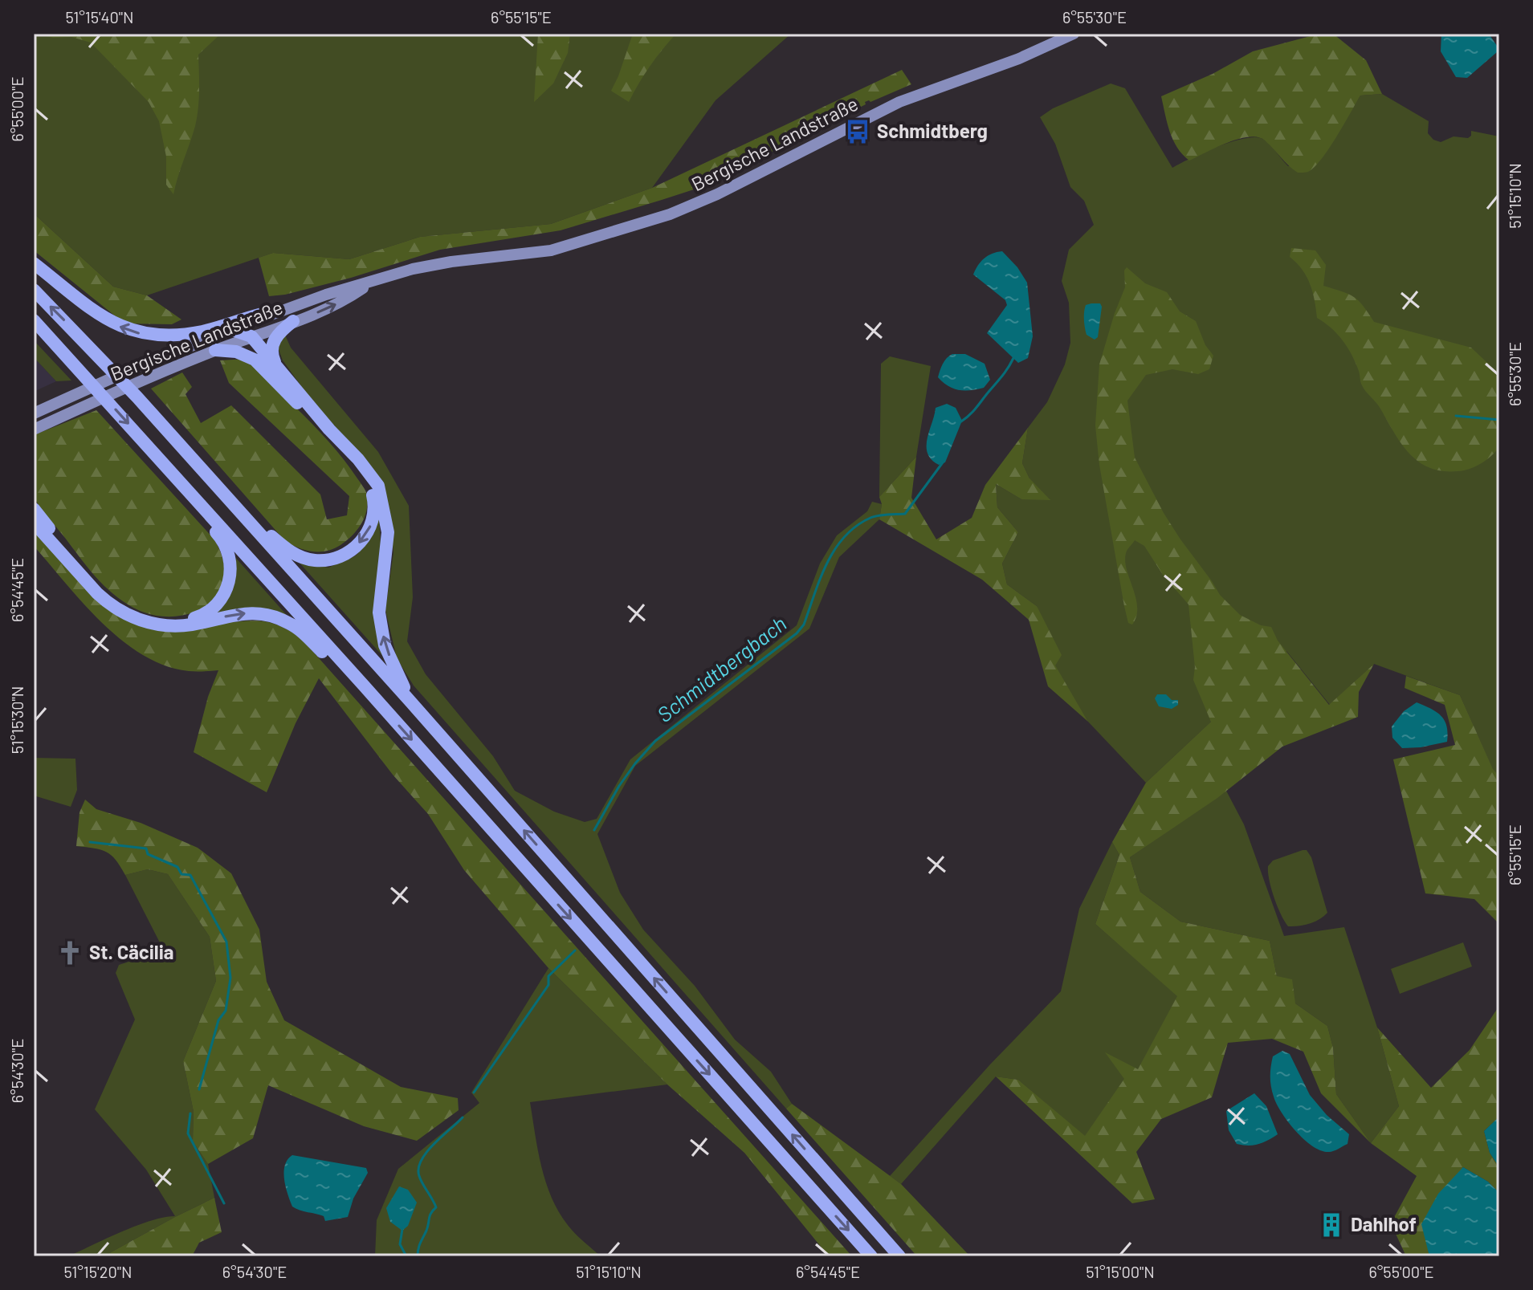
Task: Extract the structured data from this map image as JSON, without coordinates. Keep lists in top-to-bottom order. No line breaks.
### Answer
{"streets":{"main road":["Bergische Landstraße"]},"water":["Schmidtbergbach"],"places":{"bus stop":["Schmidtberg"],"church":["St. Cäcilia"],"building":["Dahlhof"]},"coordinates":["51°15'40\"N","6°55'15\"E","6°55'30\"E","6°55'00\"E","51°15'10\"N","6°54'45\"E","51°15'30\"N","6°54'30\"E","51°15'20\"N","51°15'00\"N"]}
